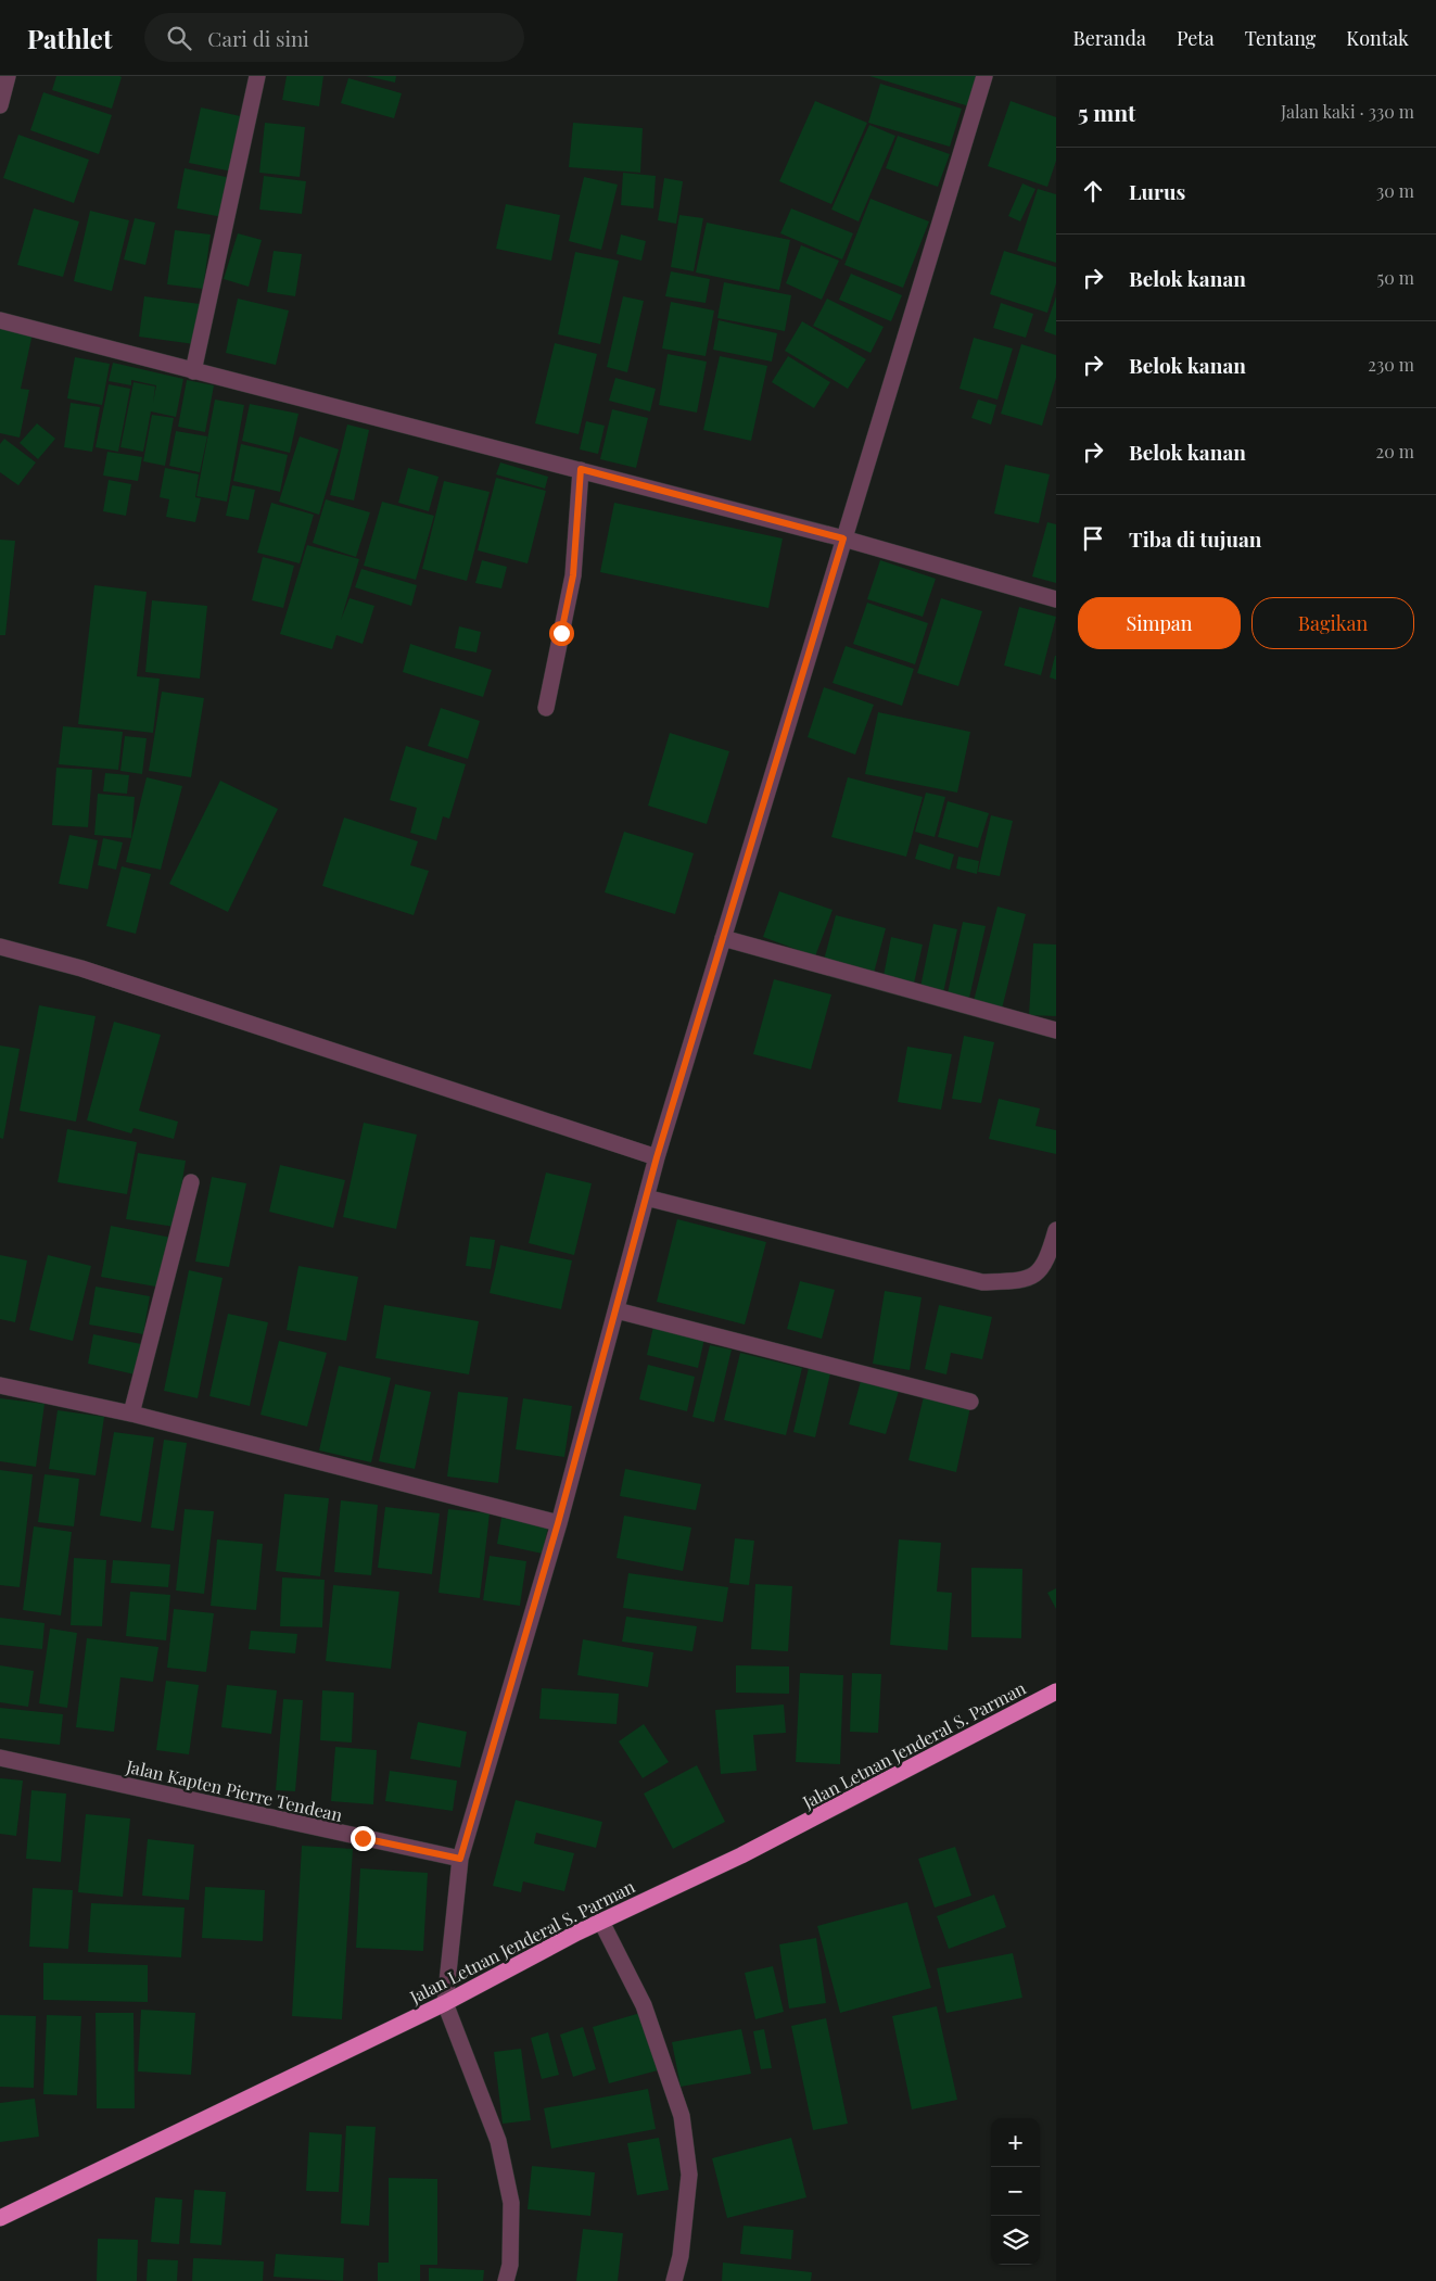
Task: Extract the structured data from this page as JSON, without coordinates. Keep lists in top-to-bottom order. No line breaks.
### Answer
{"streets":{"highway":["Jalan Letnan Jenderal S. Parman"],"street":["Jalan Kapten Pierre Tendean"]},"page":{"header":"Pathlet","search":"Cari di sini","nav":["Beranda","Peta","Tentang","Kontak"],"heading":["5 mnt","Jalan kaki · 330 m"],"list":[["Lurus","30 m"],["Belok kanan","50 m"],["Belok kanan","230 m"],["Belok kanan","20 m"],"Tiba di tujuan"],"buttons":["Simpan","Bagikan"],"map_buttons":["+","−"]}}
